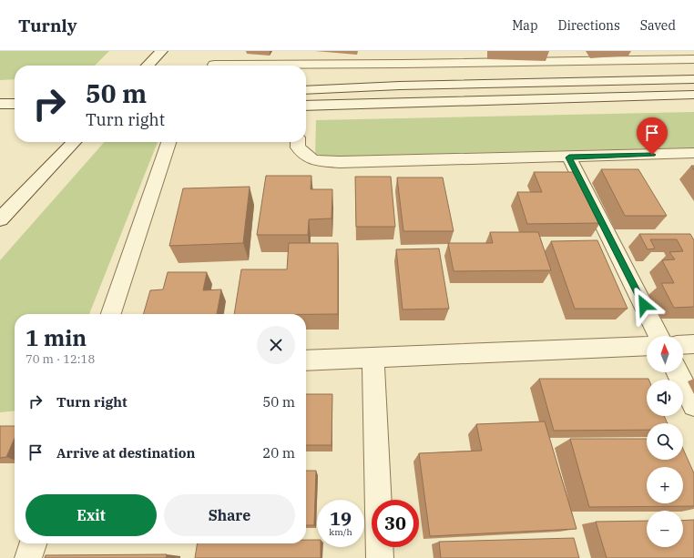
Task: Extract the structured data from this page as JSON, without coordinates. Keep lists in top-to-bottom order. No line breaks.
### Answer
{"north":"top","page":{"header":"Turnly","nav":["Map","Directions","Saved"],"turn":["50 m","Turn right"],"heading":["1 min","70 m · 12:18"],"map_buttons":["+","−"],"list":[{"name":"Turn right","value":"50 m"},{"name":"Arrive at destination","value":"20 m"}],"buttons":["Exit","Share"],"speed":"19 km/h","limit":"30"}}
